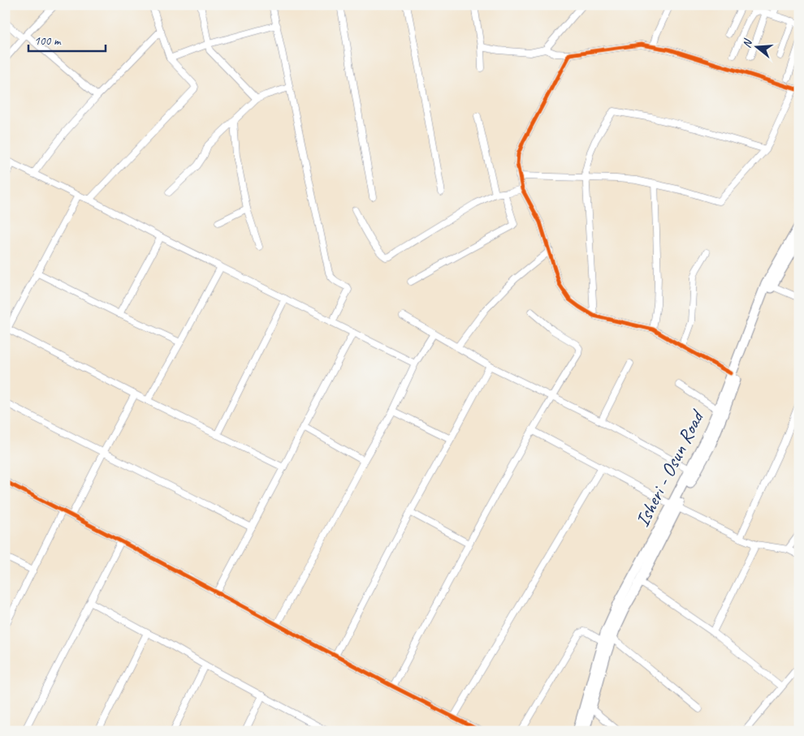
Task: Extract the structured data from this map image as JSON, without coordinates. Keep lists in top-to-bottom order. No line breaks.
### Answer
{"streets":{"main road":["Isheri - Osun Road"]},"scale_bar":"100 m","north":"left"}
